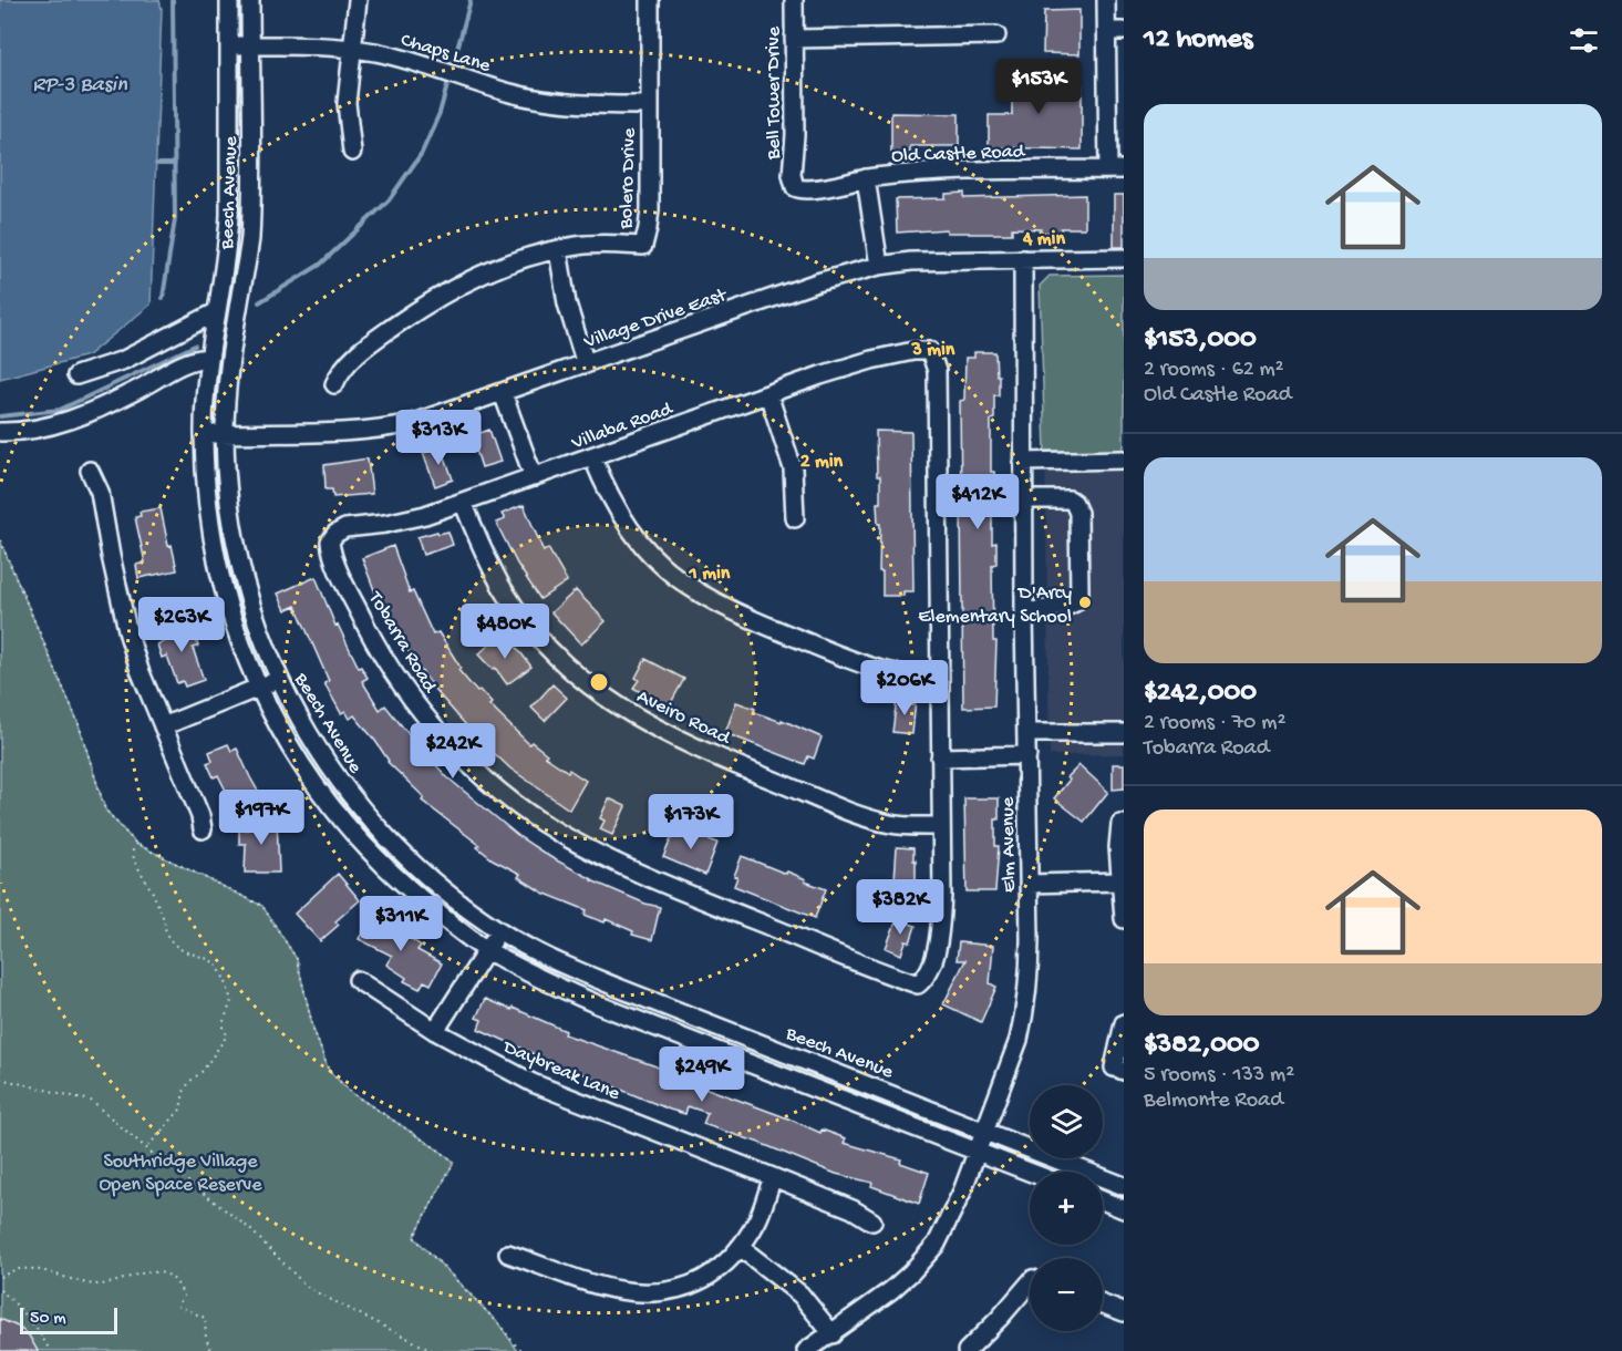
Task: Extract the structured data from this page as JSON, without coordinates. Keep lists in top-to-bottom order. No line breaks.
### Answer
{"streets":{"street":["Chaps Lane","Bell Tower Drive","Old Castle Road","Bolero Drive","Beech Avenue","Village Drive East","Villaba Road","Tobarra Road","Aveiro Road","Elm Avenue","Daybreak Lane"]},"crossings":[["Chaps Lane","Bolero Drive"],["Chaps Lane","Beech Avenue"],["Bell Tower Drive","Old Castle Road"],["Beech Avenue","Village Drive East"],["Beech Avenue","Elm Avenue"],["Village Drive East","Elm Avenue"],["Villaba Road","Tobarra Road"],["Villaba Road","Aveiro Road"],["Tobarra Road","Aveiro Road"]],"water":["RP-3 Basin"],"parks":["Southridge Village Open Space Reserve"],"places":["D'Arcy Elementary School"],"scale_bar":"50 m","page":{"heading":"12 homes","price":["$153K","$313K","$412K","$263K","$480K","$206K","$242K","$197K","$173K","$382K","$311K","$249K"],"list":[{"name":"$153,000","note":"2 rooms · 62 m² · Old Castle Road"},{"name":"$242,000","note":"2 rooms · 70 m² · Tobarra Road"},{"name":"$382,000","note":"5 rooms · 133 m² · Belmonte Road"}],"map_buttons":["+","−"],"scale":"50 m"},"rings":["4 min","3 min","2 min","1 min"]}
